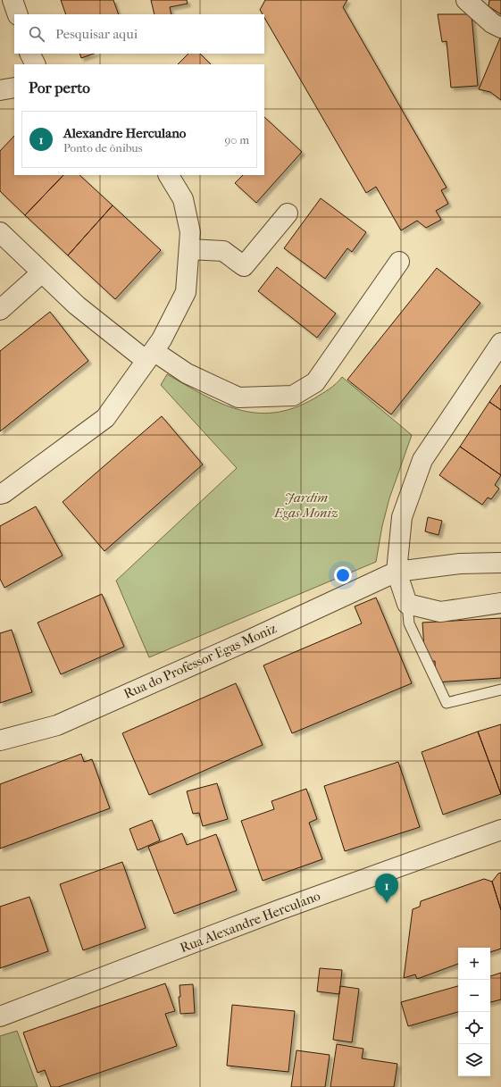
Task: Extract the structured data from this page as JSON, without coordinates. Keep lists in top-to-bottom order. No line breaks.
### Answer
{"streets":{"street":["Rua do Professor Egas Moniz","Rua Alexandre Herculano"]},"parks":["Jardim Egas Moniz"],"page":{"search":"Pesquisar aqui","heading":"Por perto","list":[{"mark":"1","name":"Alexandre Herculano","note":"Ponto de ônibus","value":"90 m"}],"pins":"1","map_buttons":["+","−"]}}
